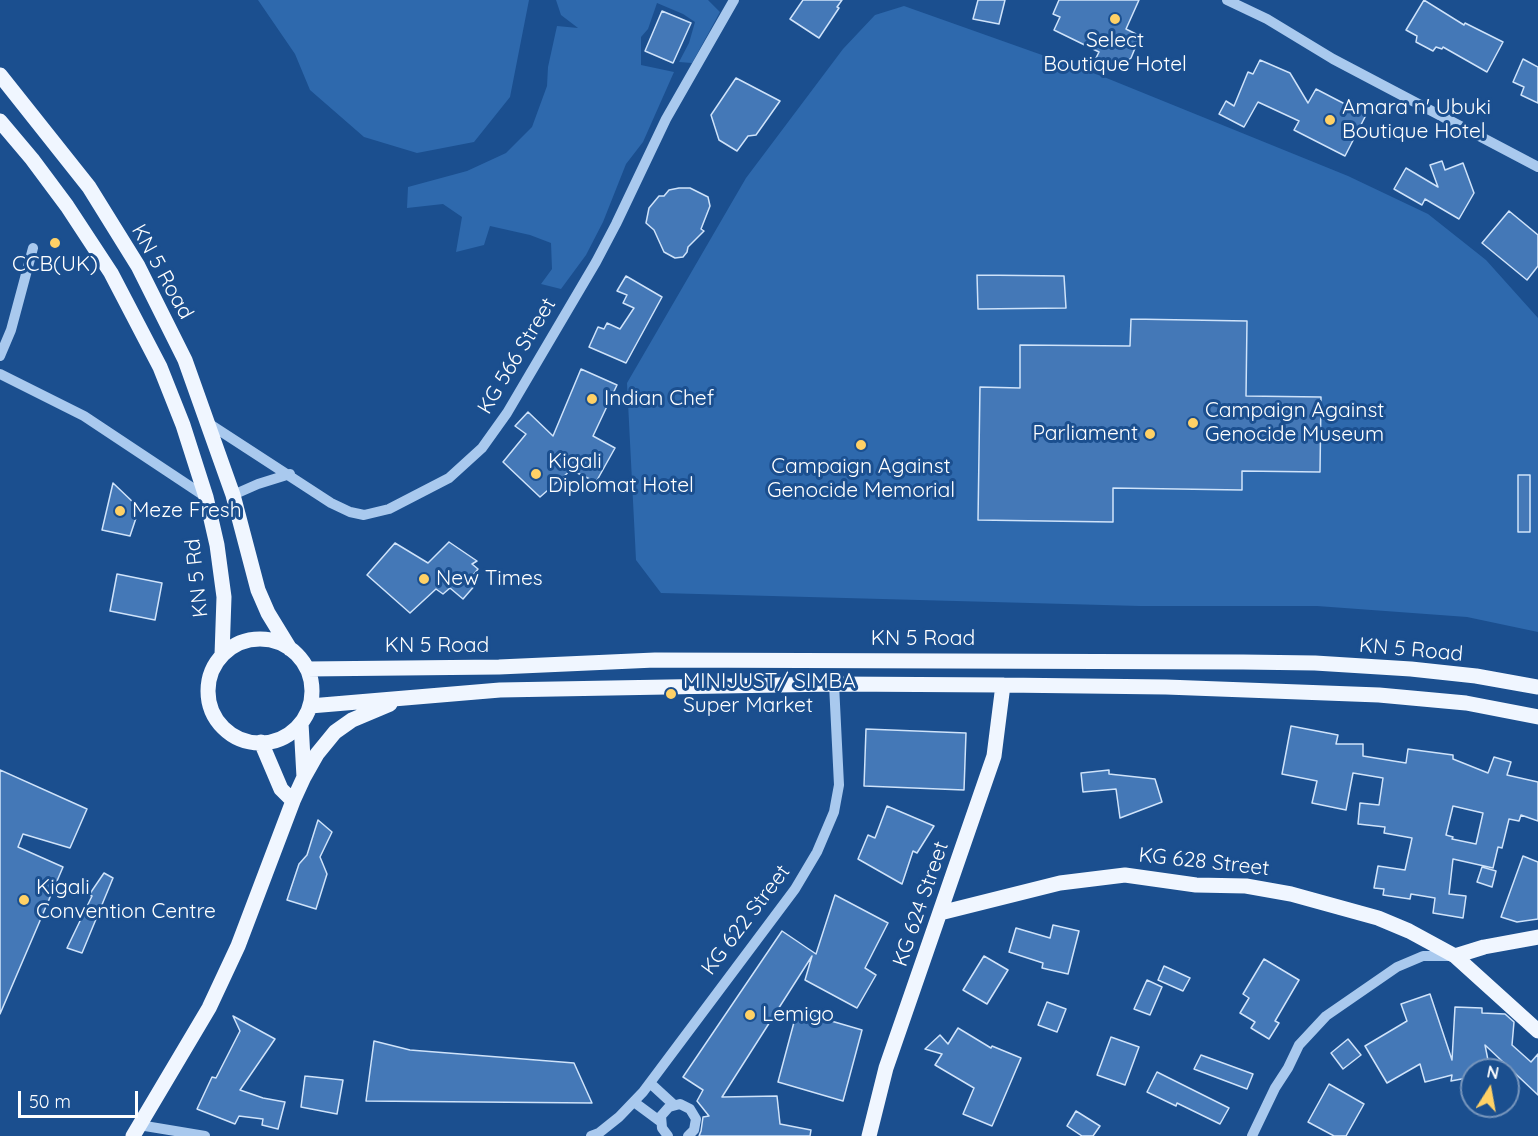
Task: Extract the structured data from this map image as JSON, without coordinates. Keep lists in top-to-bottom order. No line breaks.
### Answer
{"streets":{"main road":["KN 5 Road","KN 5 Rd","KG 628 Street","KG 624 Street"],"street":["KG 566 Street","KG 622 Street"]},"crossings":[["KN 5 Road","KG 566 Street"],["KN 5 Road","KN 5 Rd"],["KG 628 Street","KG 624 Street"]],"places":["Select Boutique Hotel","Amara n' Ubuki Boutique Hotel","CCB(UK)","Indian Chef","Campaign Against Genocide Museum","Parliament","Campaign Against Genocide Memorial","Kigali Diplomat Hotel","Meze Fresh","New Times","MINIJUST/ SIMBA Super Market","Kigali Convention Centre","Lemigo"],"scale_bar":"50 m","north":"top"}
